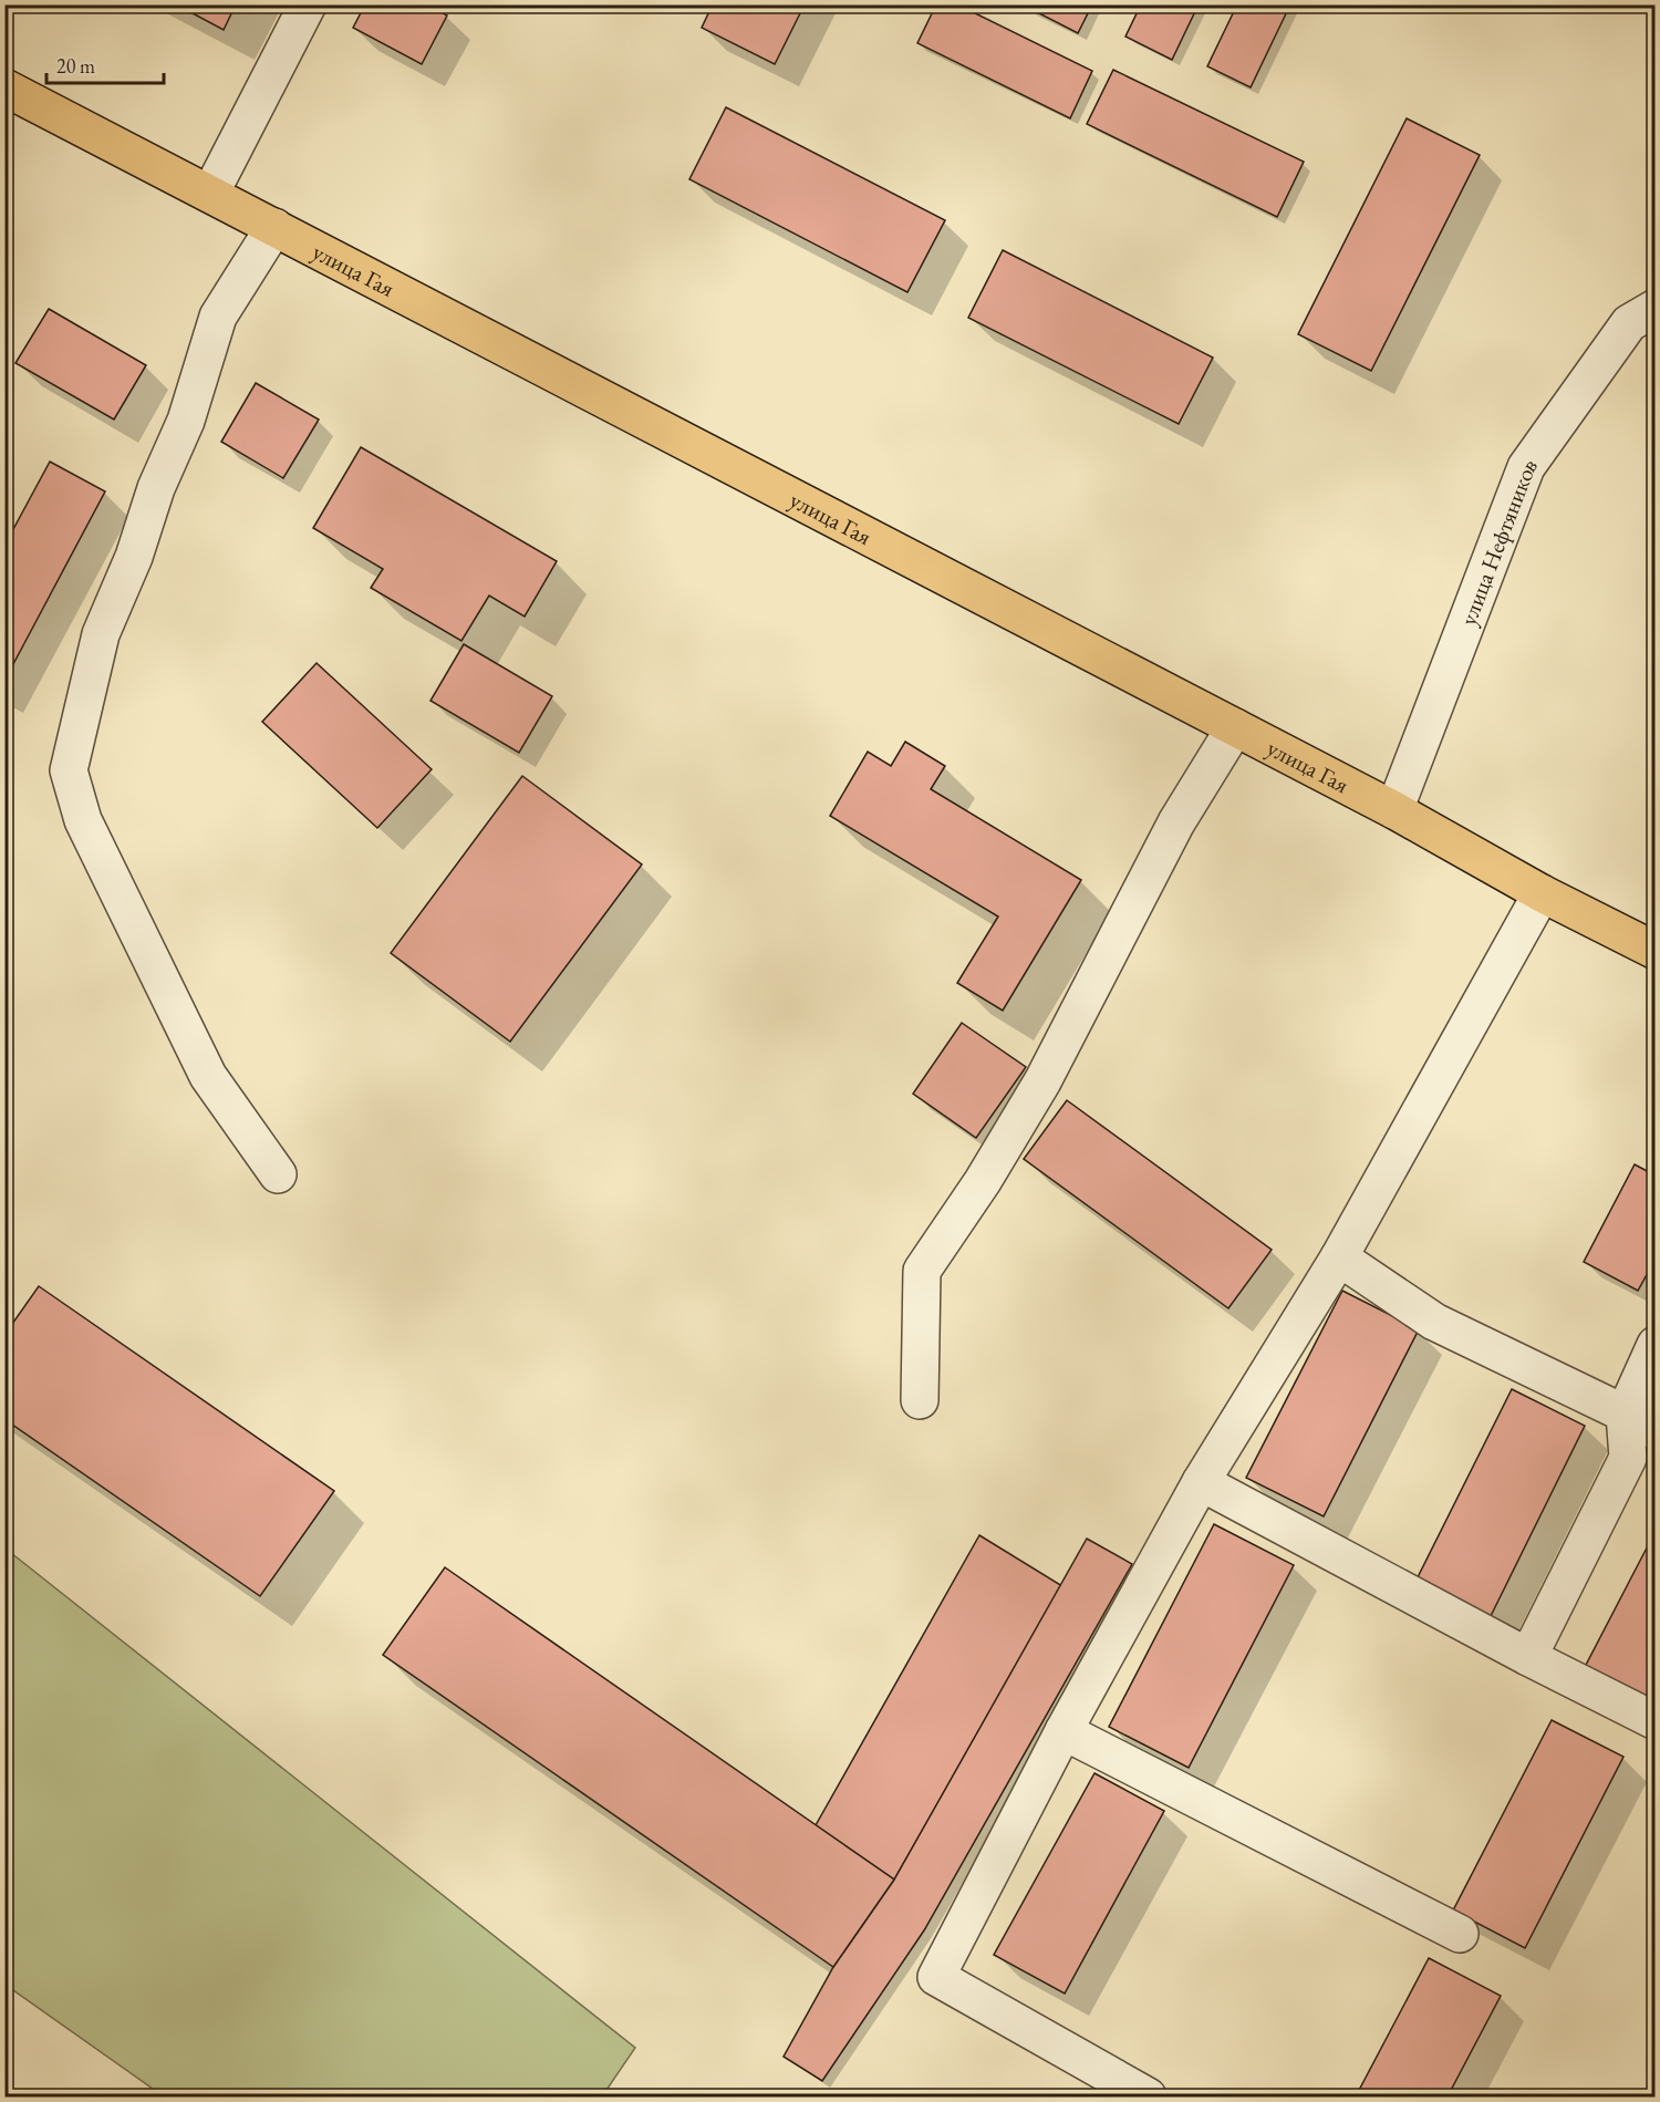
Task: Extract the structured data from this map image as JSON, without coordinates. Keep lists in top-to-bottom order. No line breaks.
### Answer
{"streets":{"main road":["улица Гая"],"street":["улица Нефтяников"]},"crossings":[["улица Гая","улица Нефтяников"]],"scale_bar":"20 m"}
